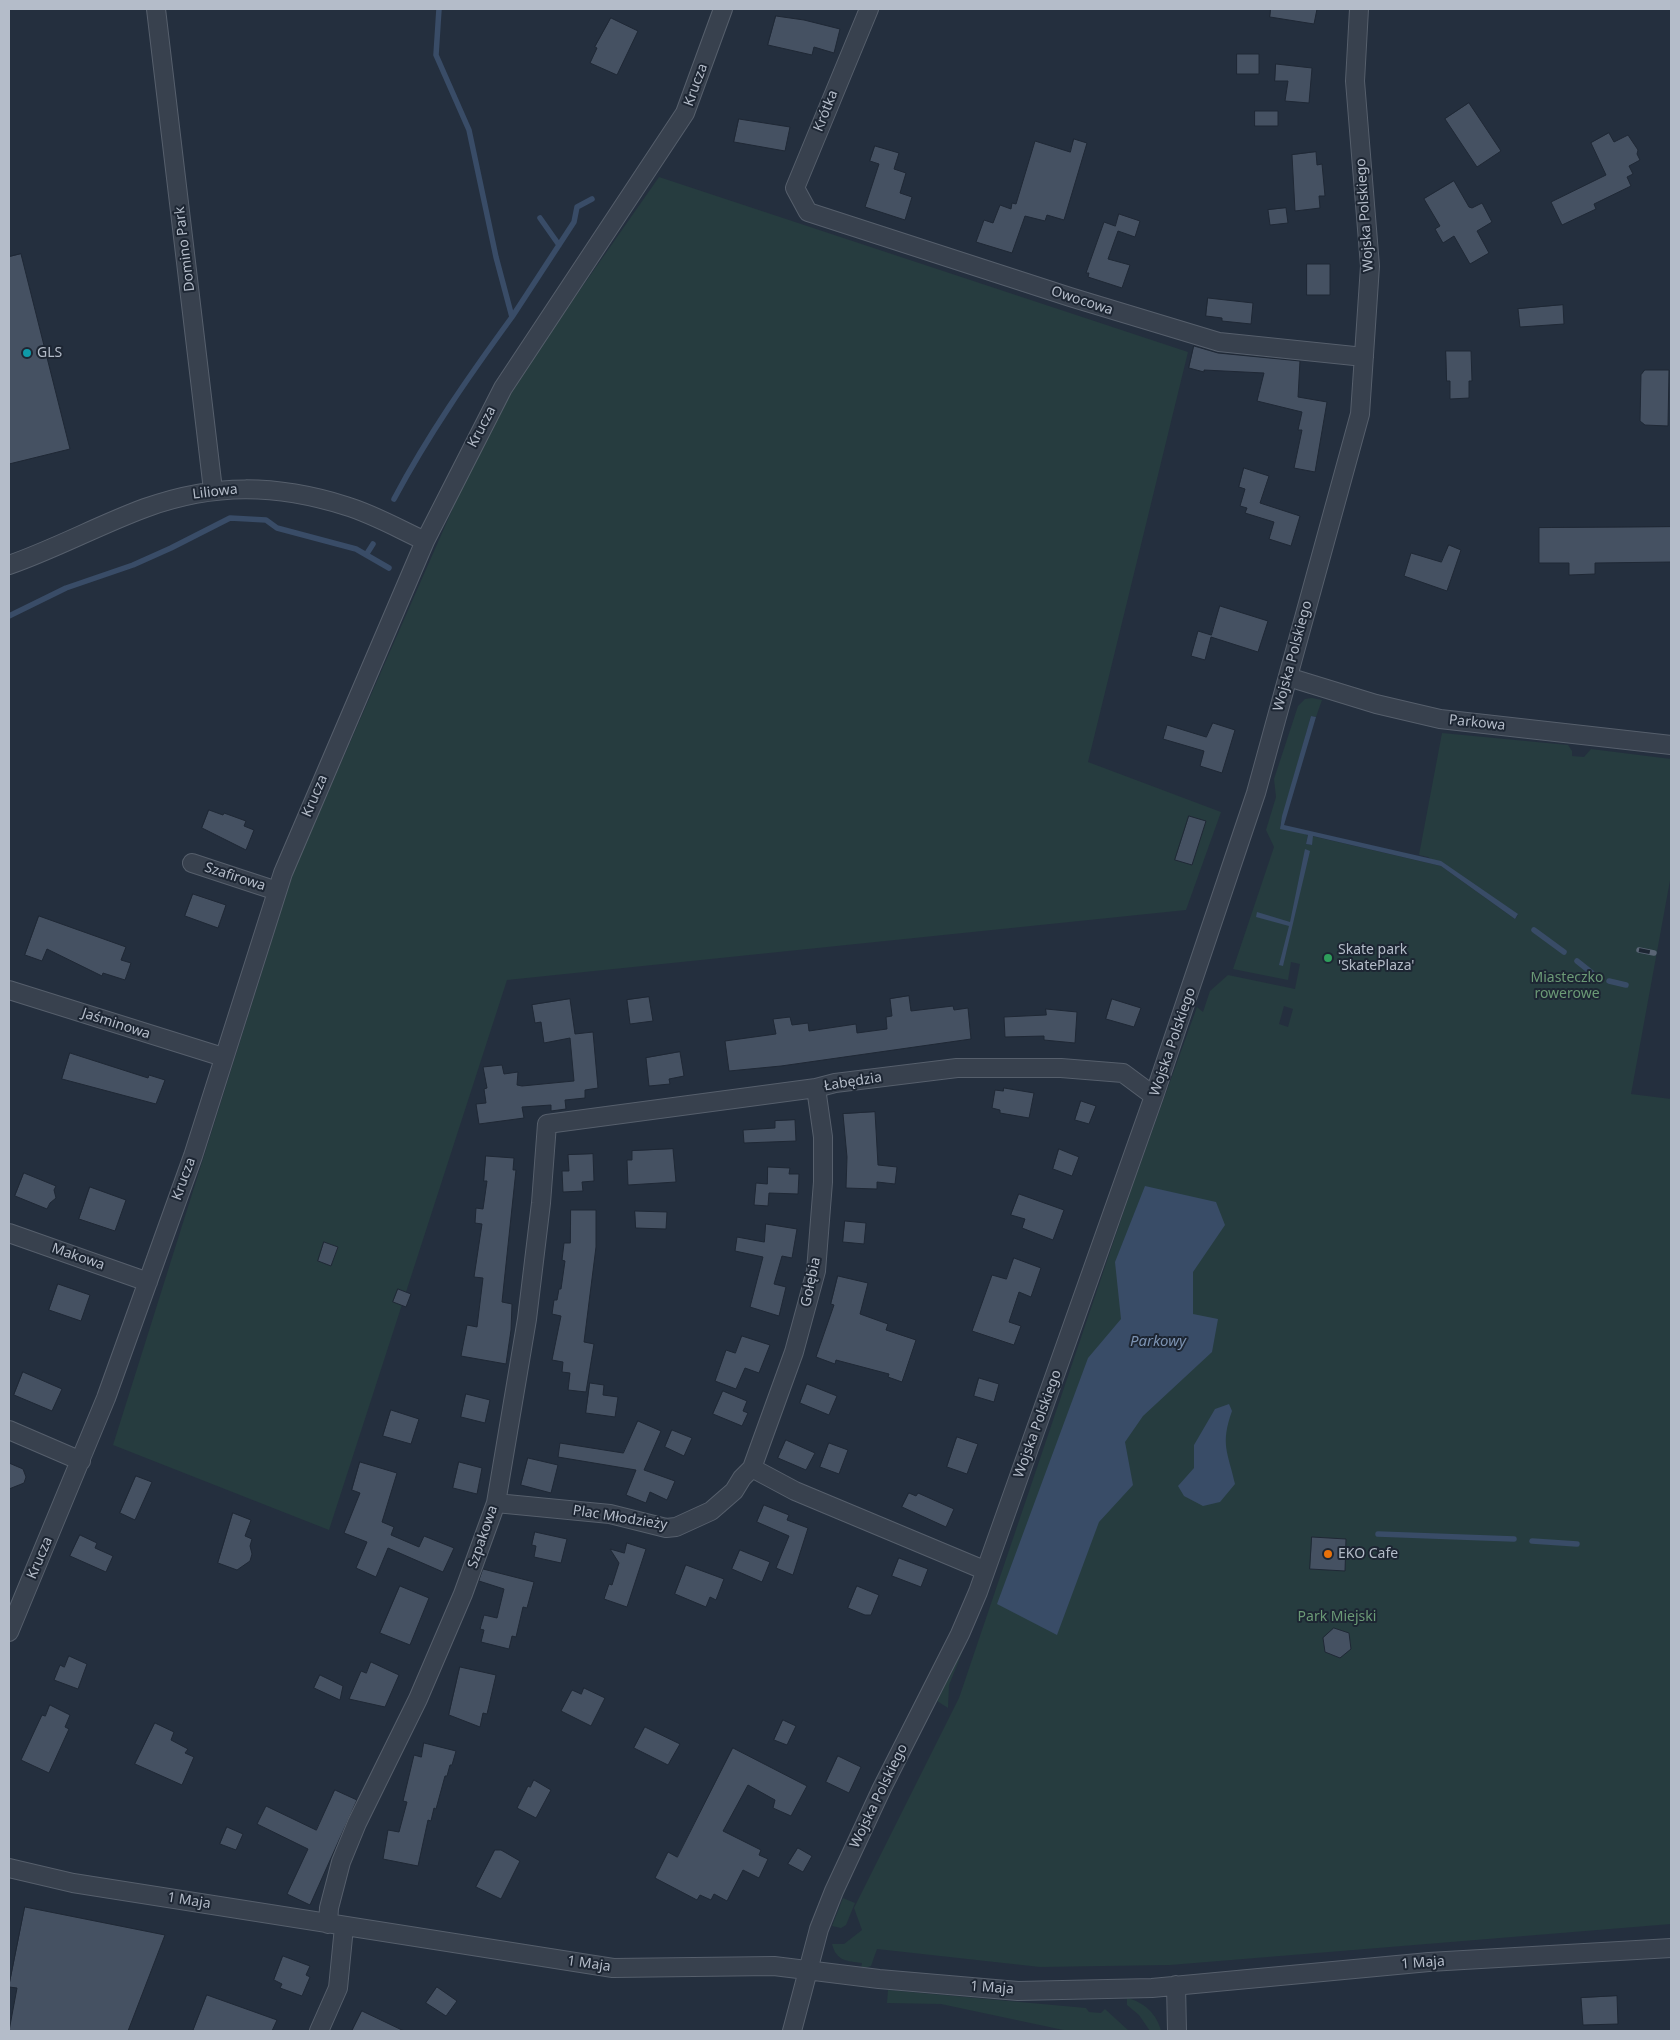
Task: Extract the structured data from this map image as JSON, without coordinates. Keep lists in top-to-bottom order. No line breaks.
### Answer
{"streets":{"street":["Krucza","Krótka","Wojska Polskiego","Domino Park","Owocowa","Liliowa","Parkowa","Szafirowa","Jaśminowa","Łabędzia","Makowa","Gołębia","Plac Młodzieży","Szpakowa","1 Maja"]},"crossings":[["Krucza","Liliowa"],["Krucza","Szafirowa"],["Krucza","Jaśminowa"],["Krucza","Makowa"],["Krótka","Owocowa"],["Wojska Polskiego","Owocowa"],["Wojska Polskiego","Parkowa"],["Wojska Polskiego","Łabędzia"],["Wojska Polskiego","1 Maja"],["Domino Park","Liliowa"],["Łabędzia","Gołębia"],["Łabędzia","Szpakowa"],["Gołębia","Plac Młodzieży"],["Plac Młodzieży","Szpakowa"],["Szpakowa","1 Maja"]],"water":["Parkowy"],"parks":["Miasteczko rowerowe","Park Miejski"],"places":["GLS","Skate park 'SkatePlaza'","EKO Cafe"]}
